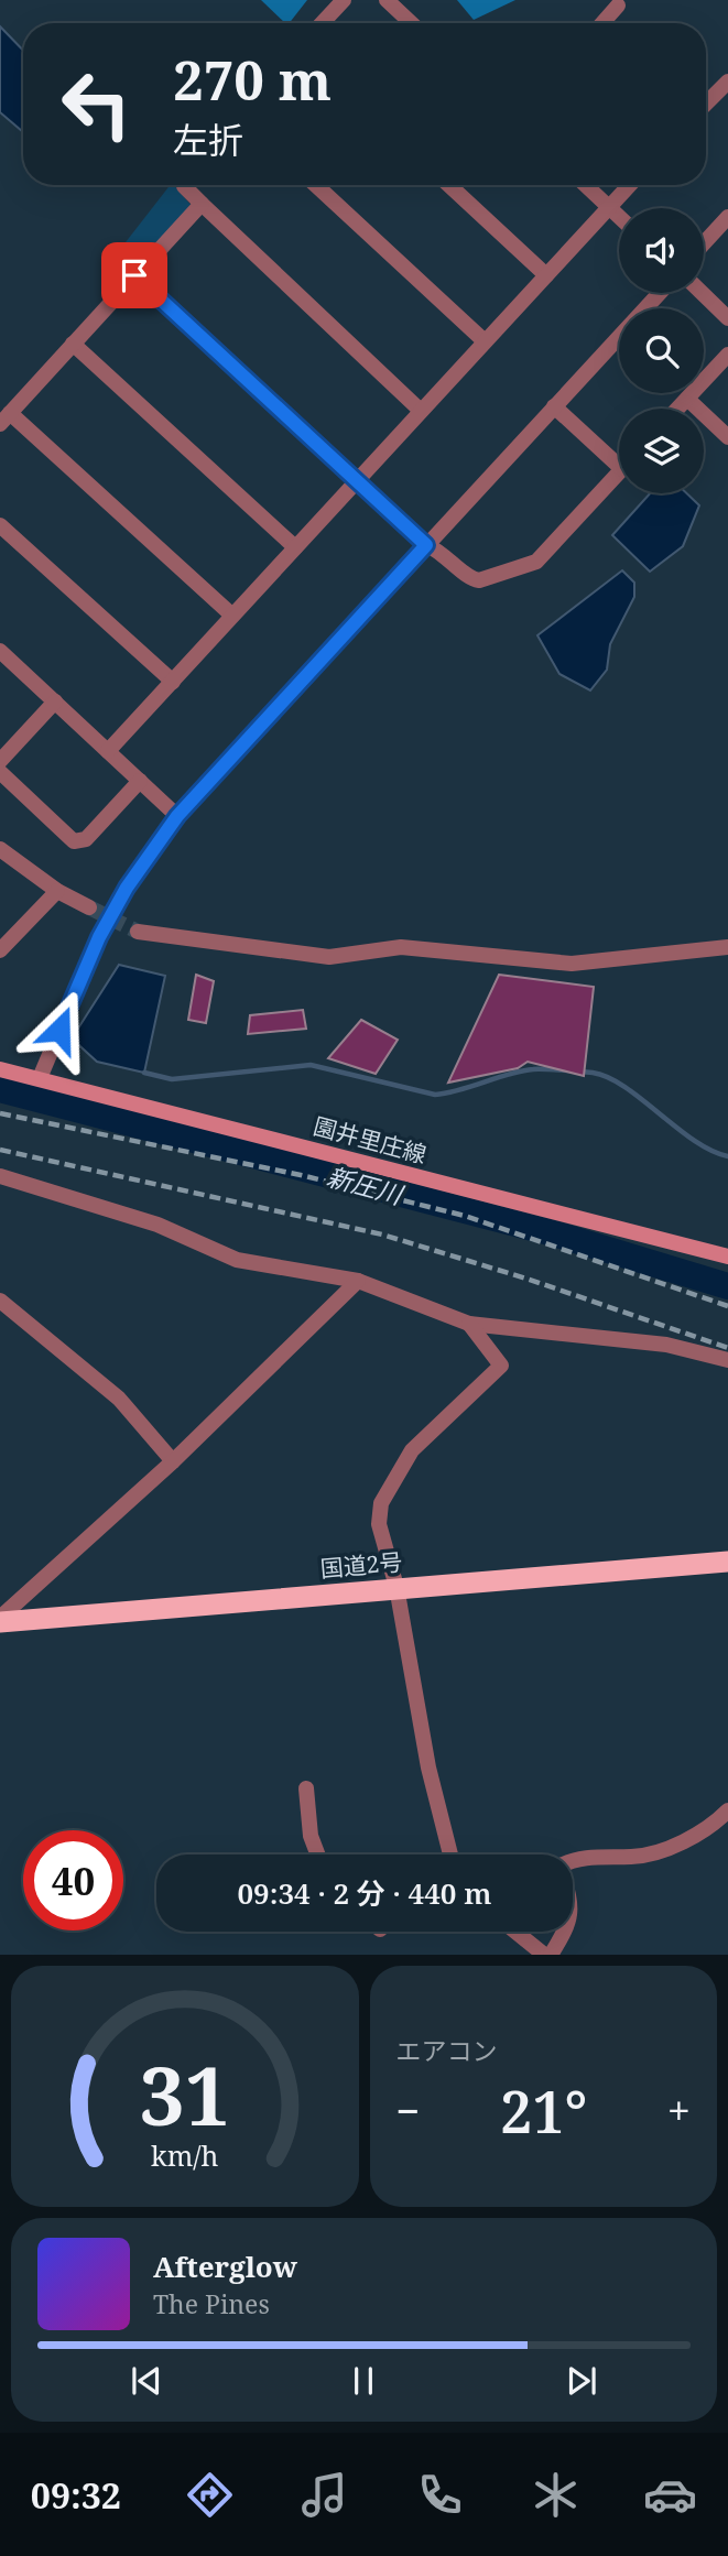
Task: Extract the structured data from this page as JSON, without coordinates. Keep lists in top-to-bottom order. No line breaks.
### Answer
{"streets":{"highway":["国道2号"],"main road":["園井里庄線"]},"water":["新圧川"],"page":{"turn":["270 m","左折"],"limit":"40","trip":"09:34 · 2 分 · 440 m","tile":"エアコン","heat":["−","21°","+"],"song":["Afterglow","The Pines"],"tabs":"09:32","gauge":["31","km/h"]}}
